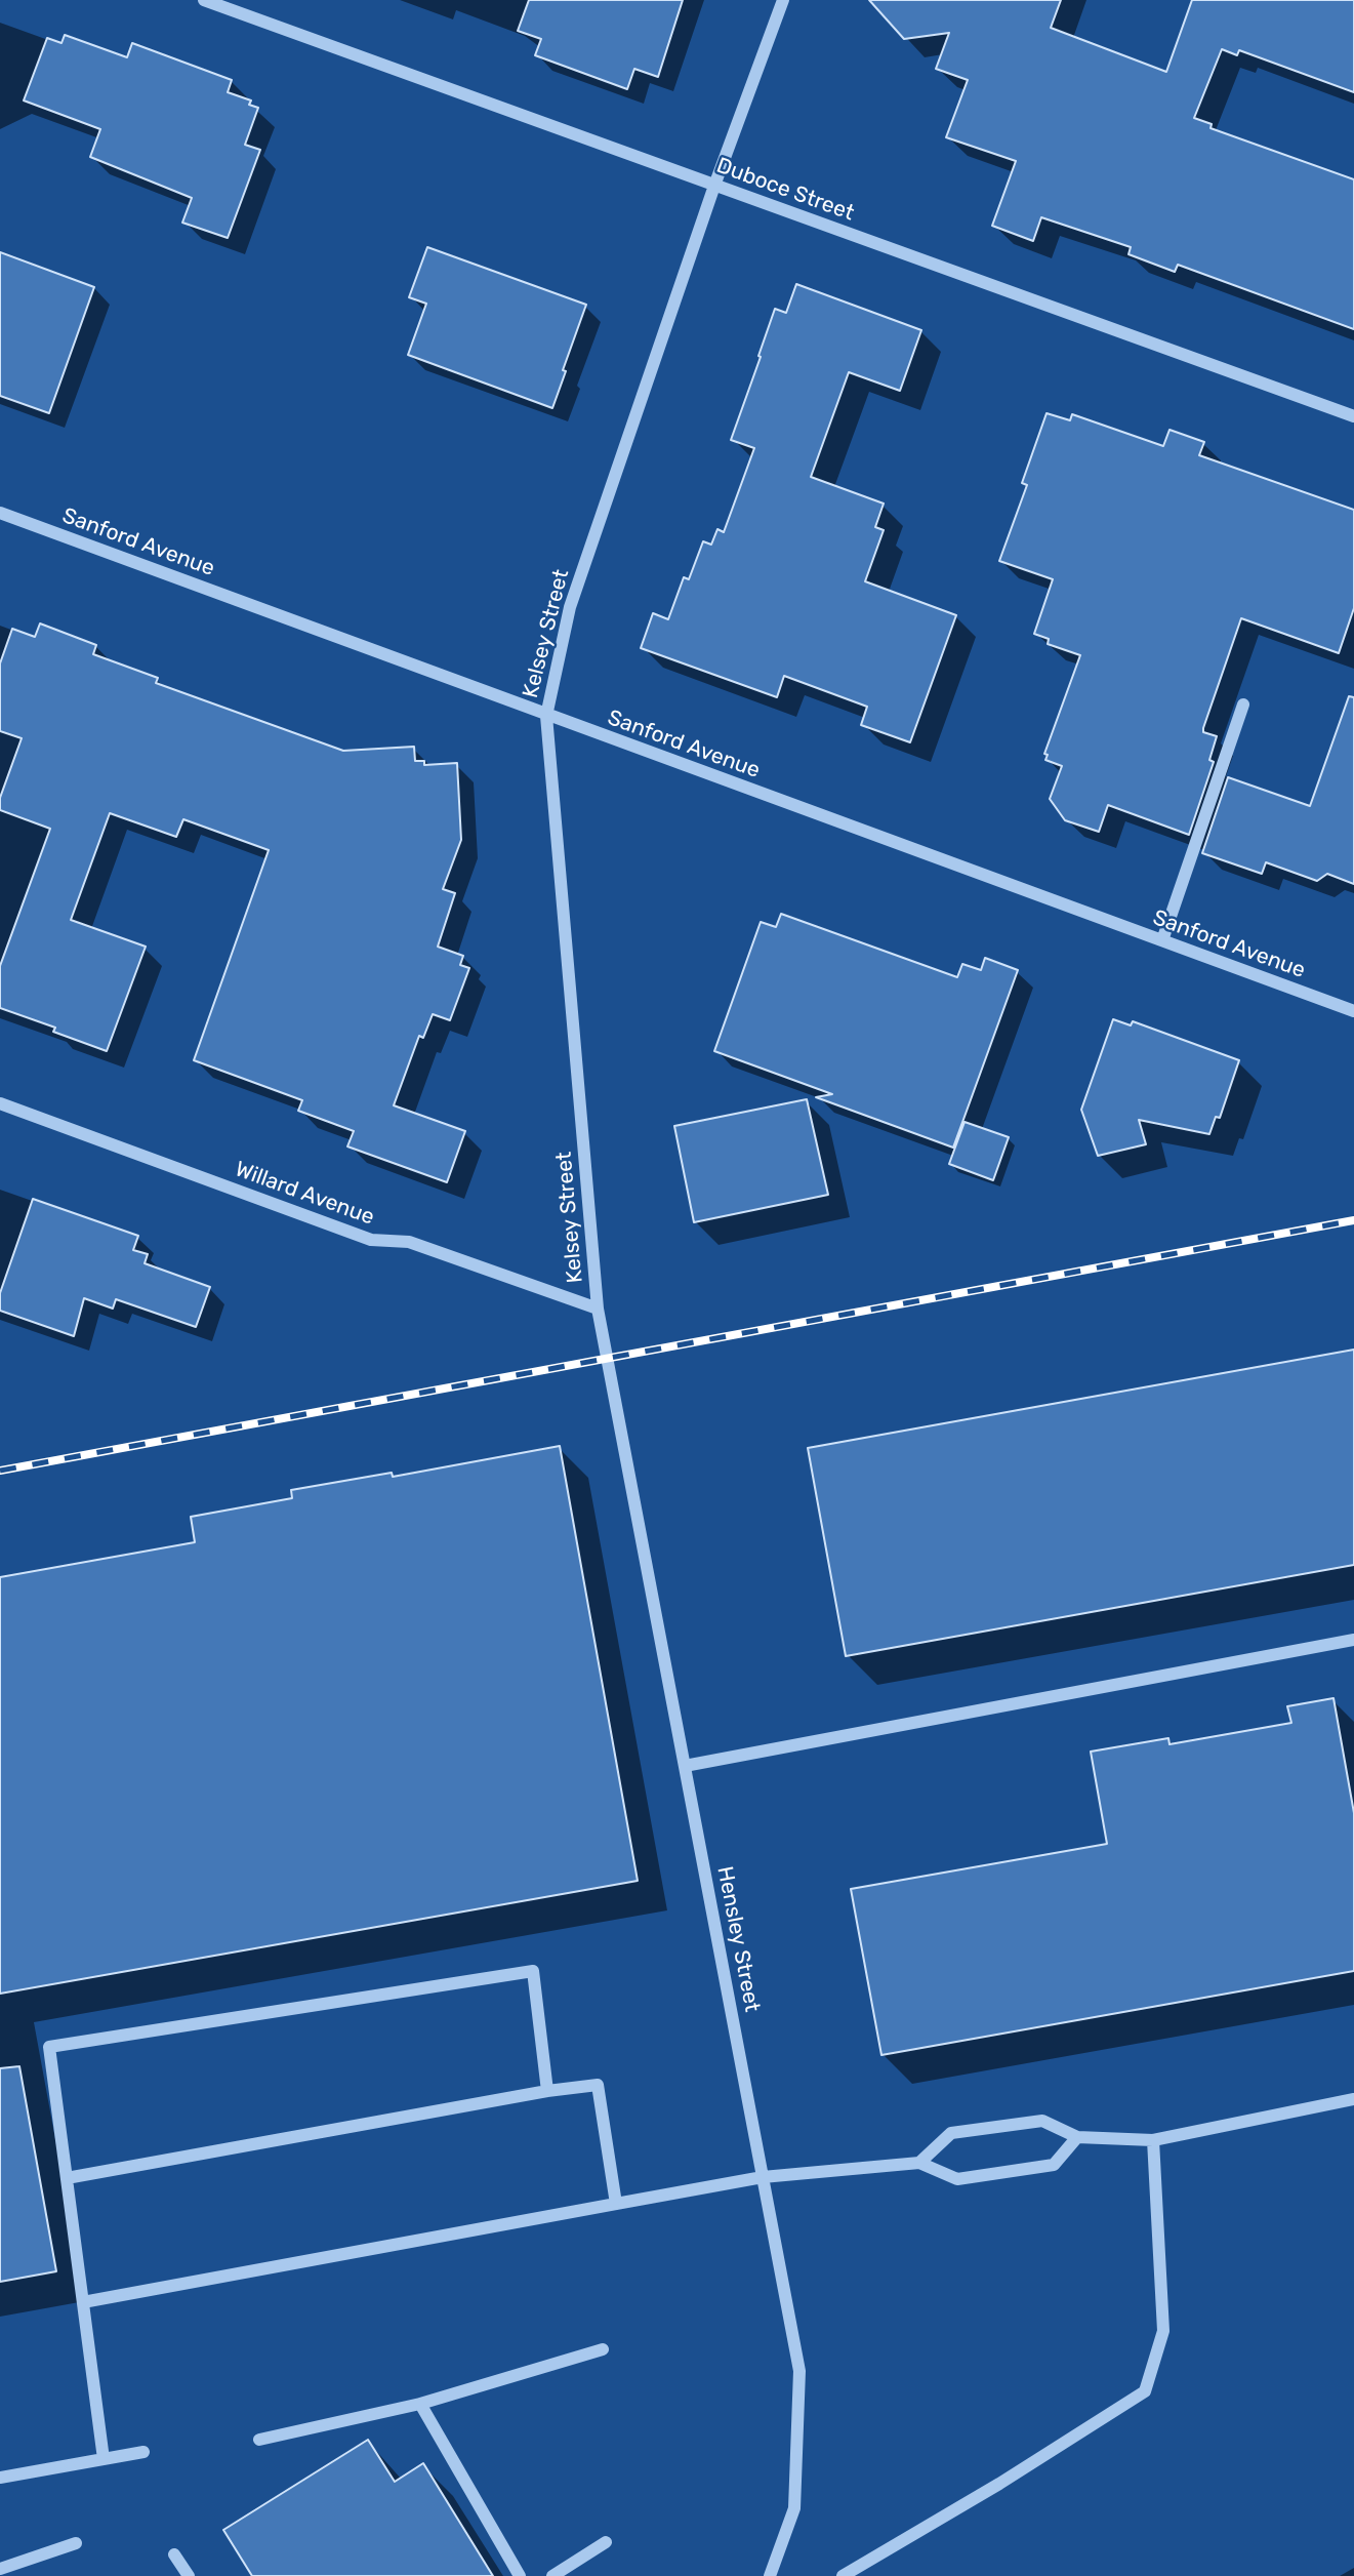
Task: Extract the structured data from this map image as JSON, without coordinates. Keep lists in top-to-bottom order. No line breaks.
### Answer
{"streets":{"street":["Duboce Street","Sanford Avenue","Kelsey Street","Willard Avenue","Hensley Street"]},"crossings":[["Duboce Street","Kelsey Street"],["Sanford Avenue","Kelsey Street"],["Kelsey Street","Willard Avenue"],["Kelsey Street","Hensley Street"],["Willard Avenue","Hensley Street"]]}
